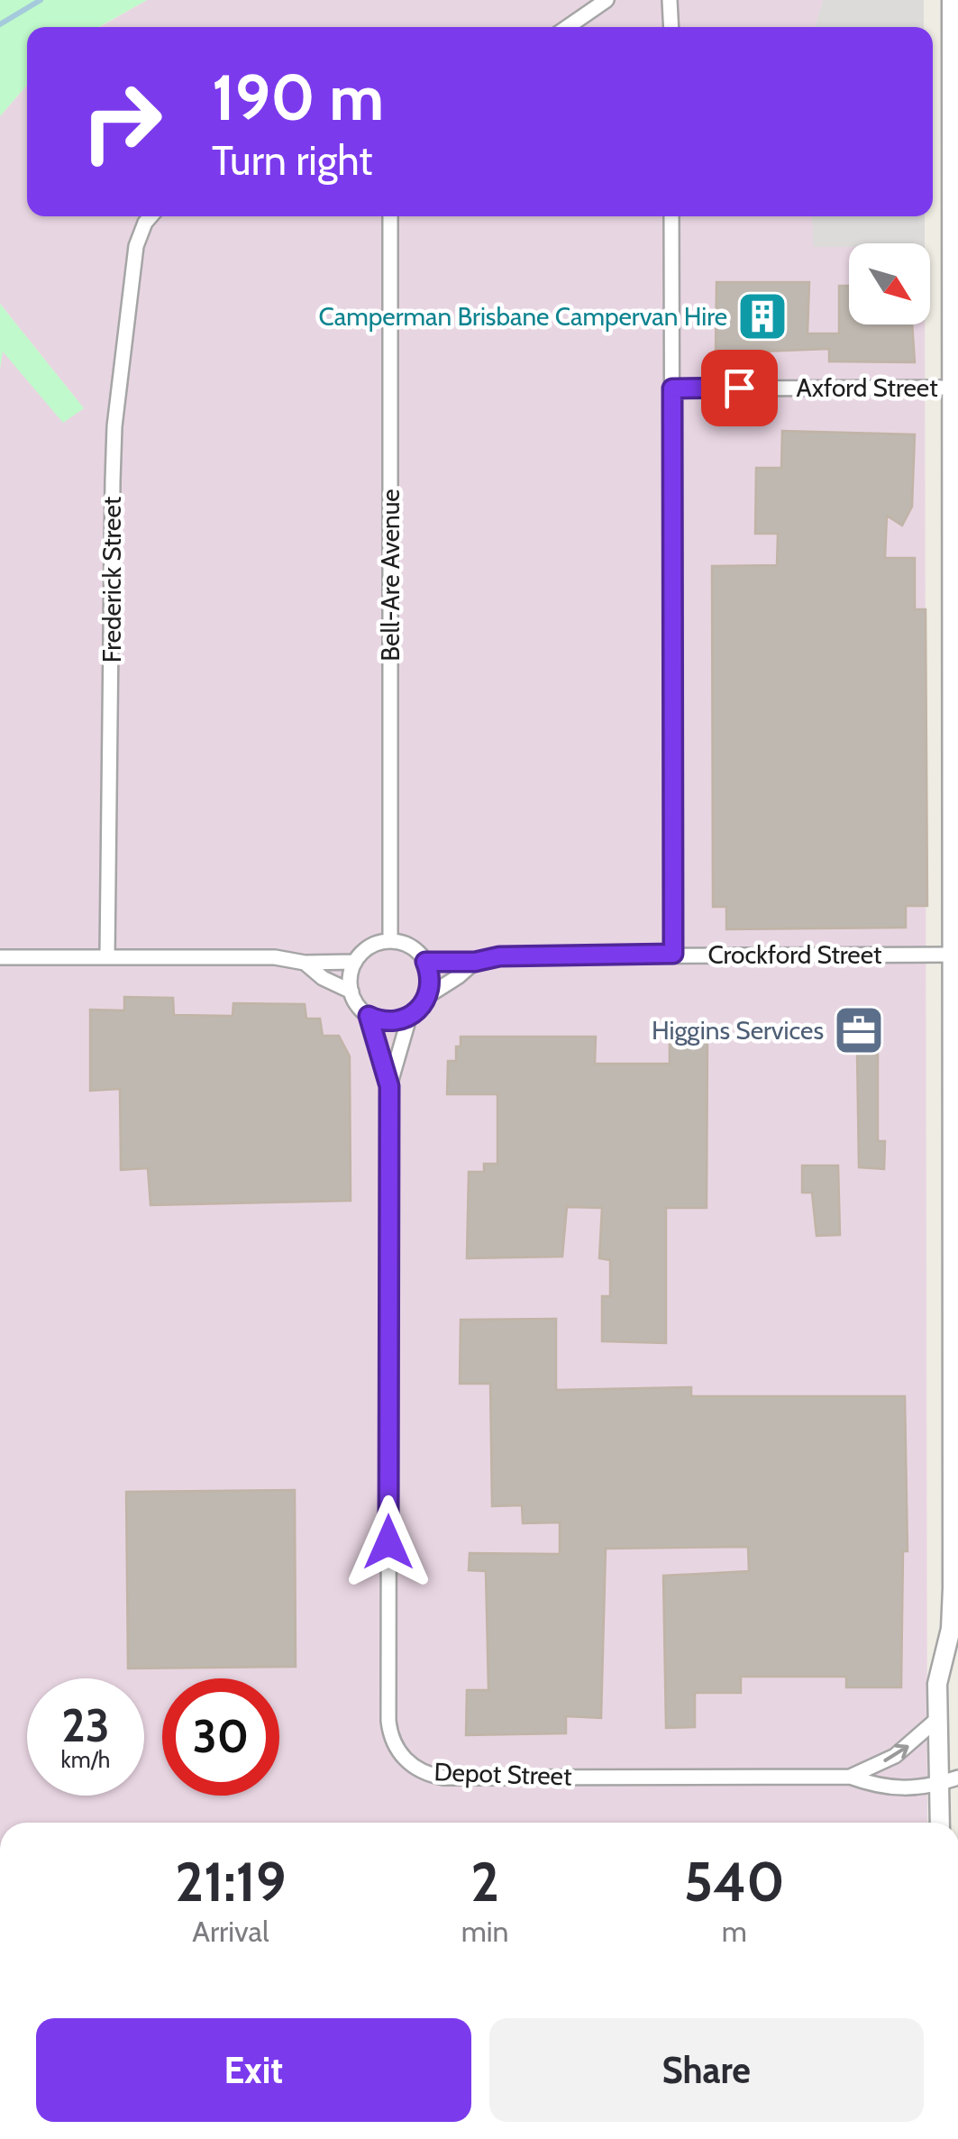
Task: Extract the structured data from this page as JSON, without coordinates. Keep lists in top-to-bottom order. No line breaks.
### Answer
{"streets":{"street":["Axford Street","Bell-Are Avenue","Frederick Street","Crockford Street","Depot Street"]},"crossings":[["Bell-Are Avenue","Crockford Street"],["Bell-Are Avenue","Depot Street"],["Crockford Street","Depot Street"]],"places":{"building":["Camperman Brisbane Campervan Hire"],"office":["Higgins Services"]},"north":"bottom right","page":{"turn":["190 m","Turn right"],"speed":"23 km/h","limit":"30","eta":["21:19","Arrival","2","min","540","m"],"buttons":["Exit","Share"]}}
